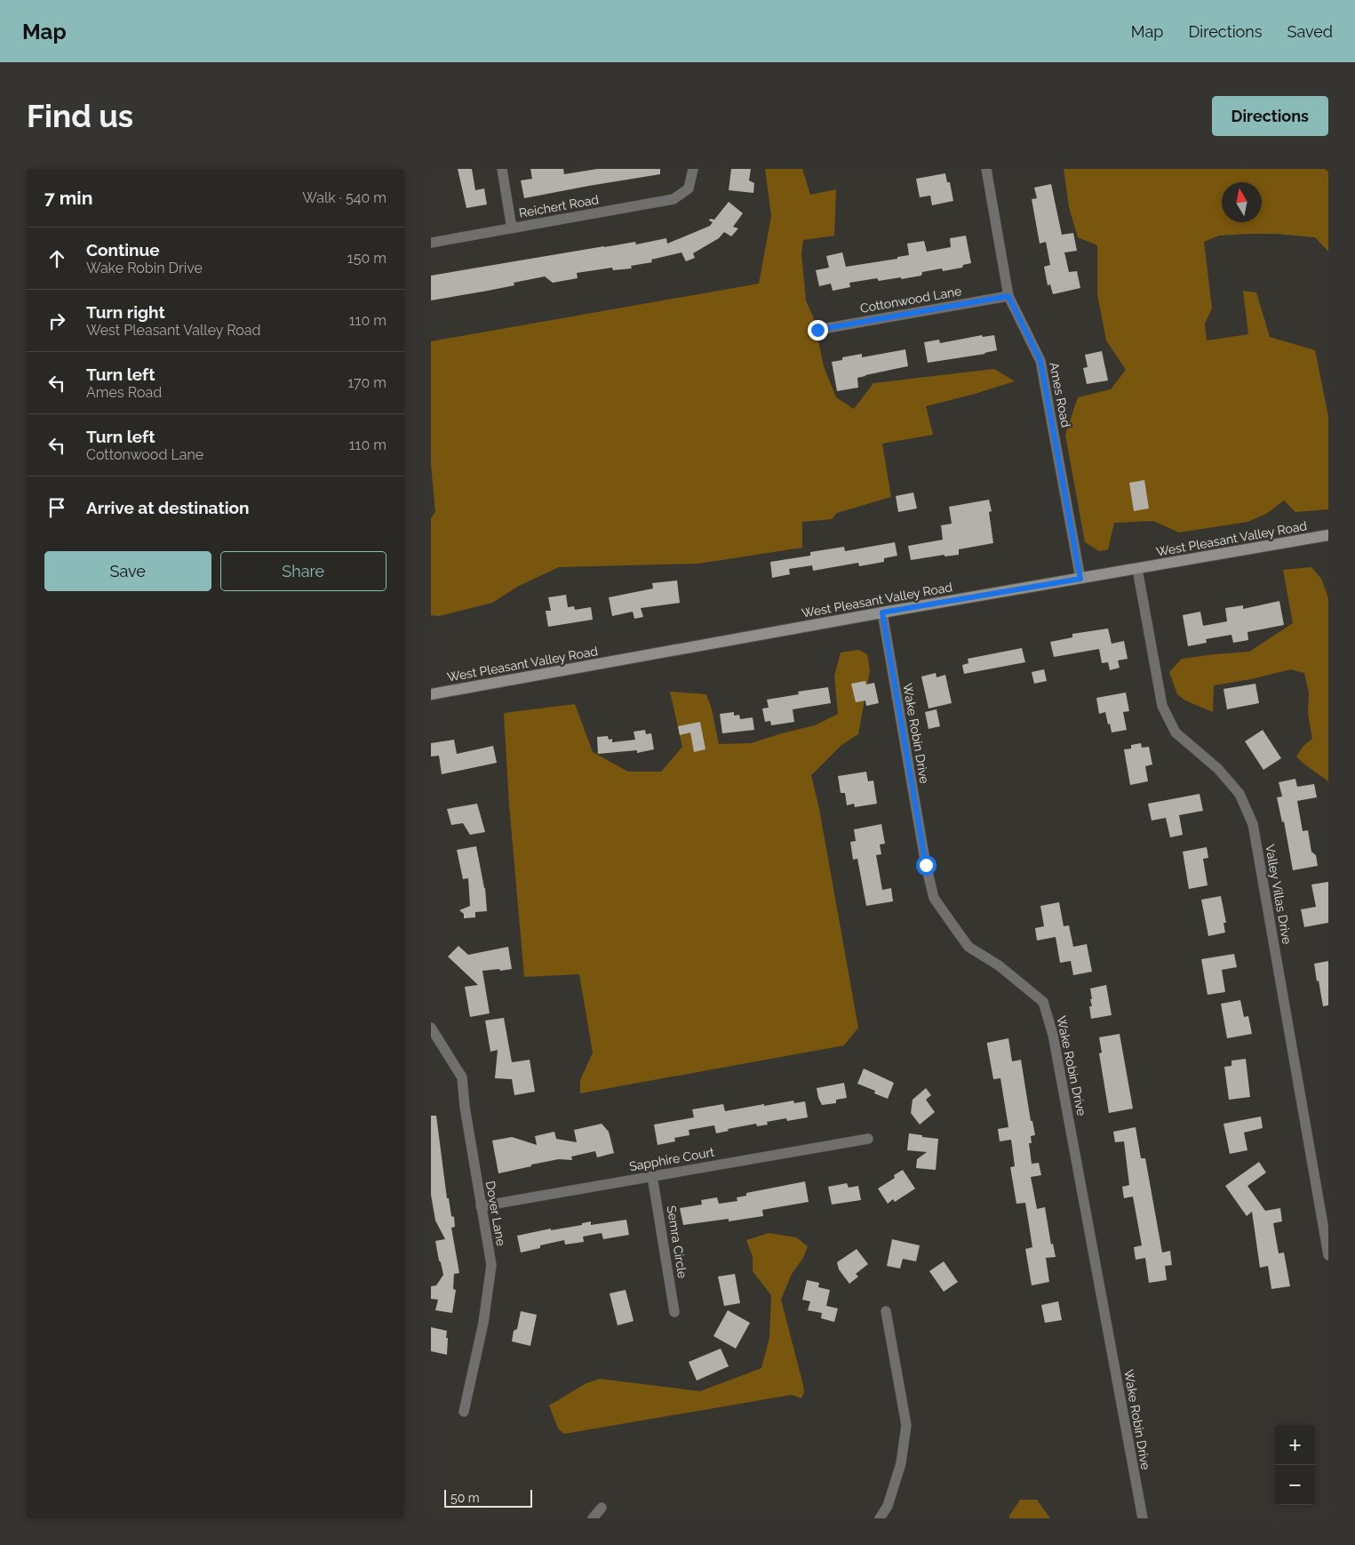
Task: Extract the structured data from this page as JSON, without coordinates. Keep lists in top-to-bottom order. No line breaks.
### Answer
{"streets":{"main road":["West Pleasant Valley Road"],"street":["Reichert Road","Cottonwood Lane","Ames Road","Wake Robin Drive","Valley Villas Drive","Sapphire Court","Dover Lane","Semra Circle"]},"crossings":[["Cottonwood Lane","Ames Road"],["Ames Road","West Pleasant Valley Road"],["West Pleasant Valley Road","Wake Robin Drive"],["West Pleasant Valley Road","Valley Villas Drive"],["Sapphire Court","Dover Lane"],["Sapphire Court","Semra Circle"]],"scale_bar":"50 m","north":"top","page":{"header":"Map","nav":["Map","Directions","Saved"],"buttons":["Directions",["Save","Share"]],"title":"Find us","heading":["7 min","Walk · 540 m"],"list":[["Continue","Wake Robin Drive","150 m"],["Turn right","West Pleasant Valley Road","110 m"],["Turn left","Ames Road","170 m"],["Turn left","Cottonwood Lane","110 m"],"Arrive at destination"],"map_buttons":["+","−"],"scale":"50 m"}}
